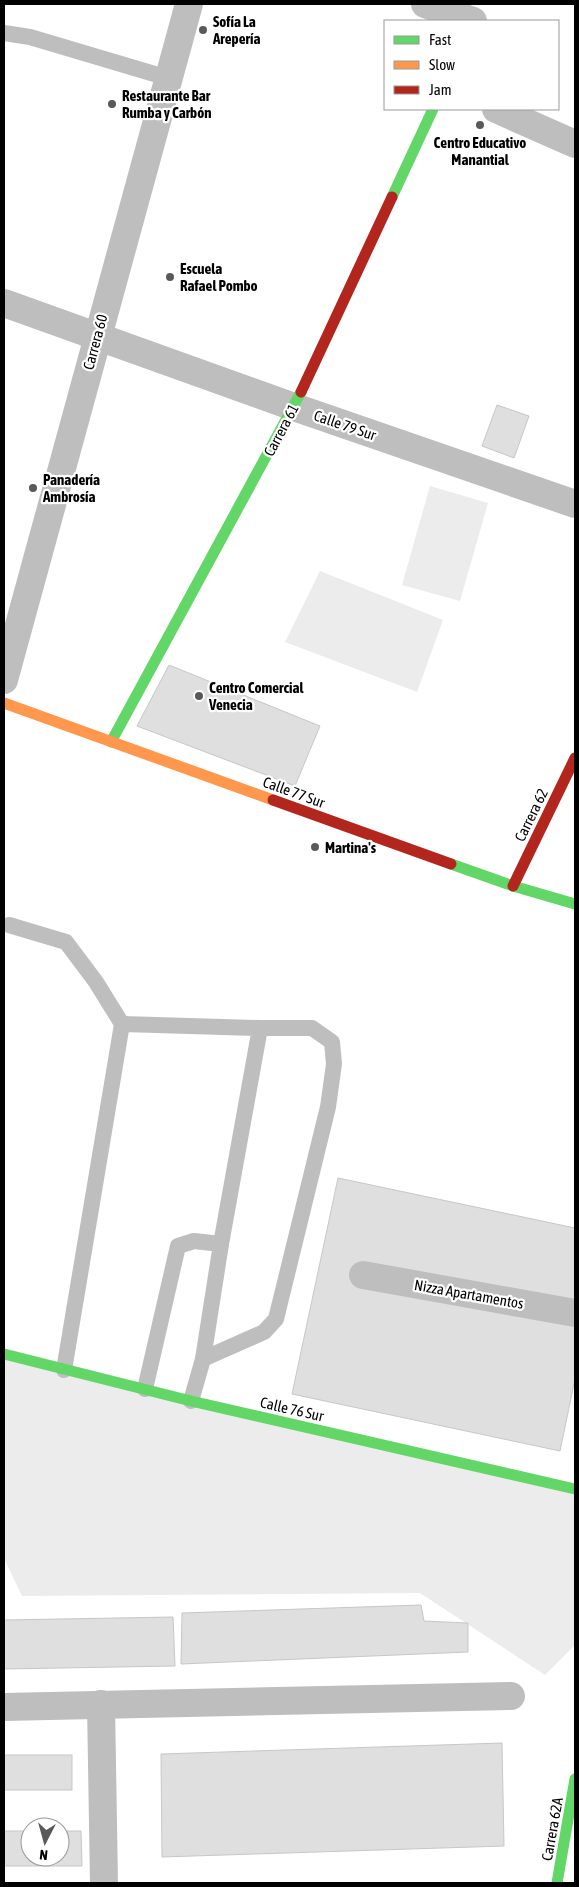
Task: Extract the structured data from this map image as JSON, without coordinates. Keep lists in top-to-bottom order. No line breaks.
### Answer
{"streets":{"street":["Carrera 60","Calle 79 Sur","Carrera 61","Calle 77 Sur","Carrera 62","Nizza Apartamentos","Calle 76 Sur","Carrera 62A"]},"crossings":[["Carrera 60","Calle 79 Sur"],["Calle 79 Sur","Carrera 61"],["Carrera 61","Calle 77 Sur"],["Calle 77 Sur","Carrera 62"]],"places":["Sofía La Arepería","Restaurante Bar Rumba y Carbón","Centro Educativo Manantial","Escuela Rafael Pombo","Panadería Ambrosía","Centro Comercial Venecia","Martina's"],"legend":["Fast","Slow","Jam"],"north":"bottom"}
